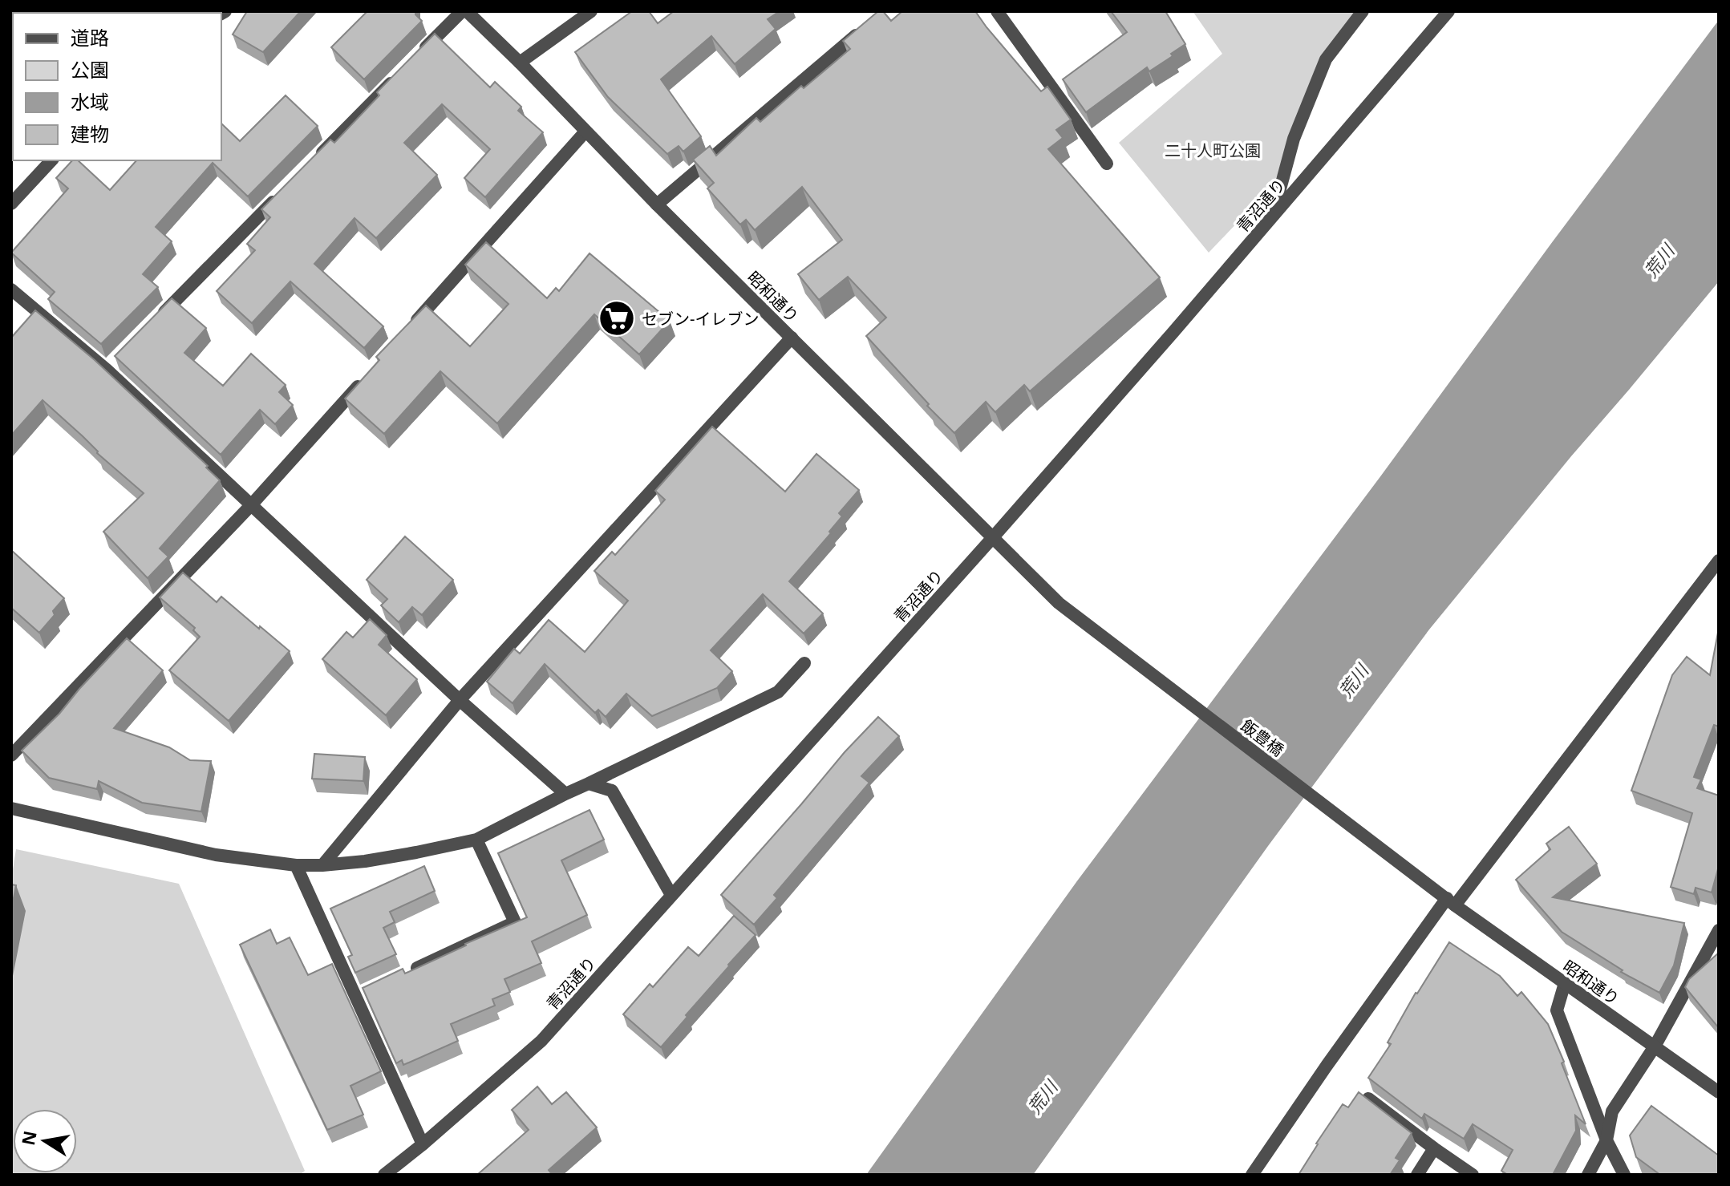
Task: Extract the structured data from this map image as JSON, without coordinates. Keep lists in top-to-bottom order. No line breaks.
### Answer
{"streets":{"street":["青沼通り","昭和通り","飯豊橋"]},"crossings":[["青沼通り","昭和通り"],["昭和通り","飯豊橋"]],"water":["荒川"],"parks":["二十人町公園"],"places":{"supermarket":["セブン-イレブン"]},"legend":["道路","公園","水域","建物"],"north":"left"}
